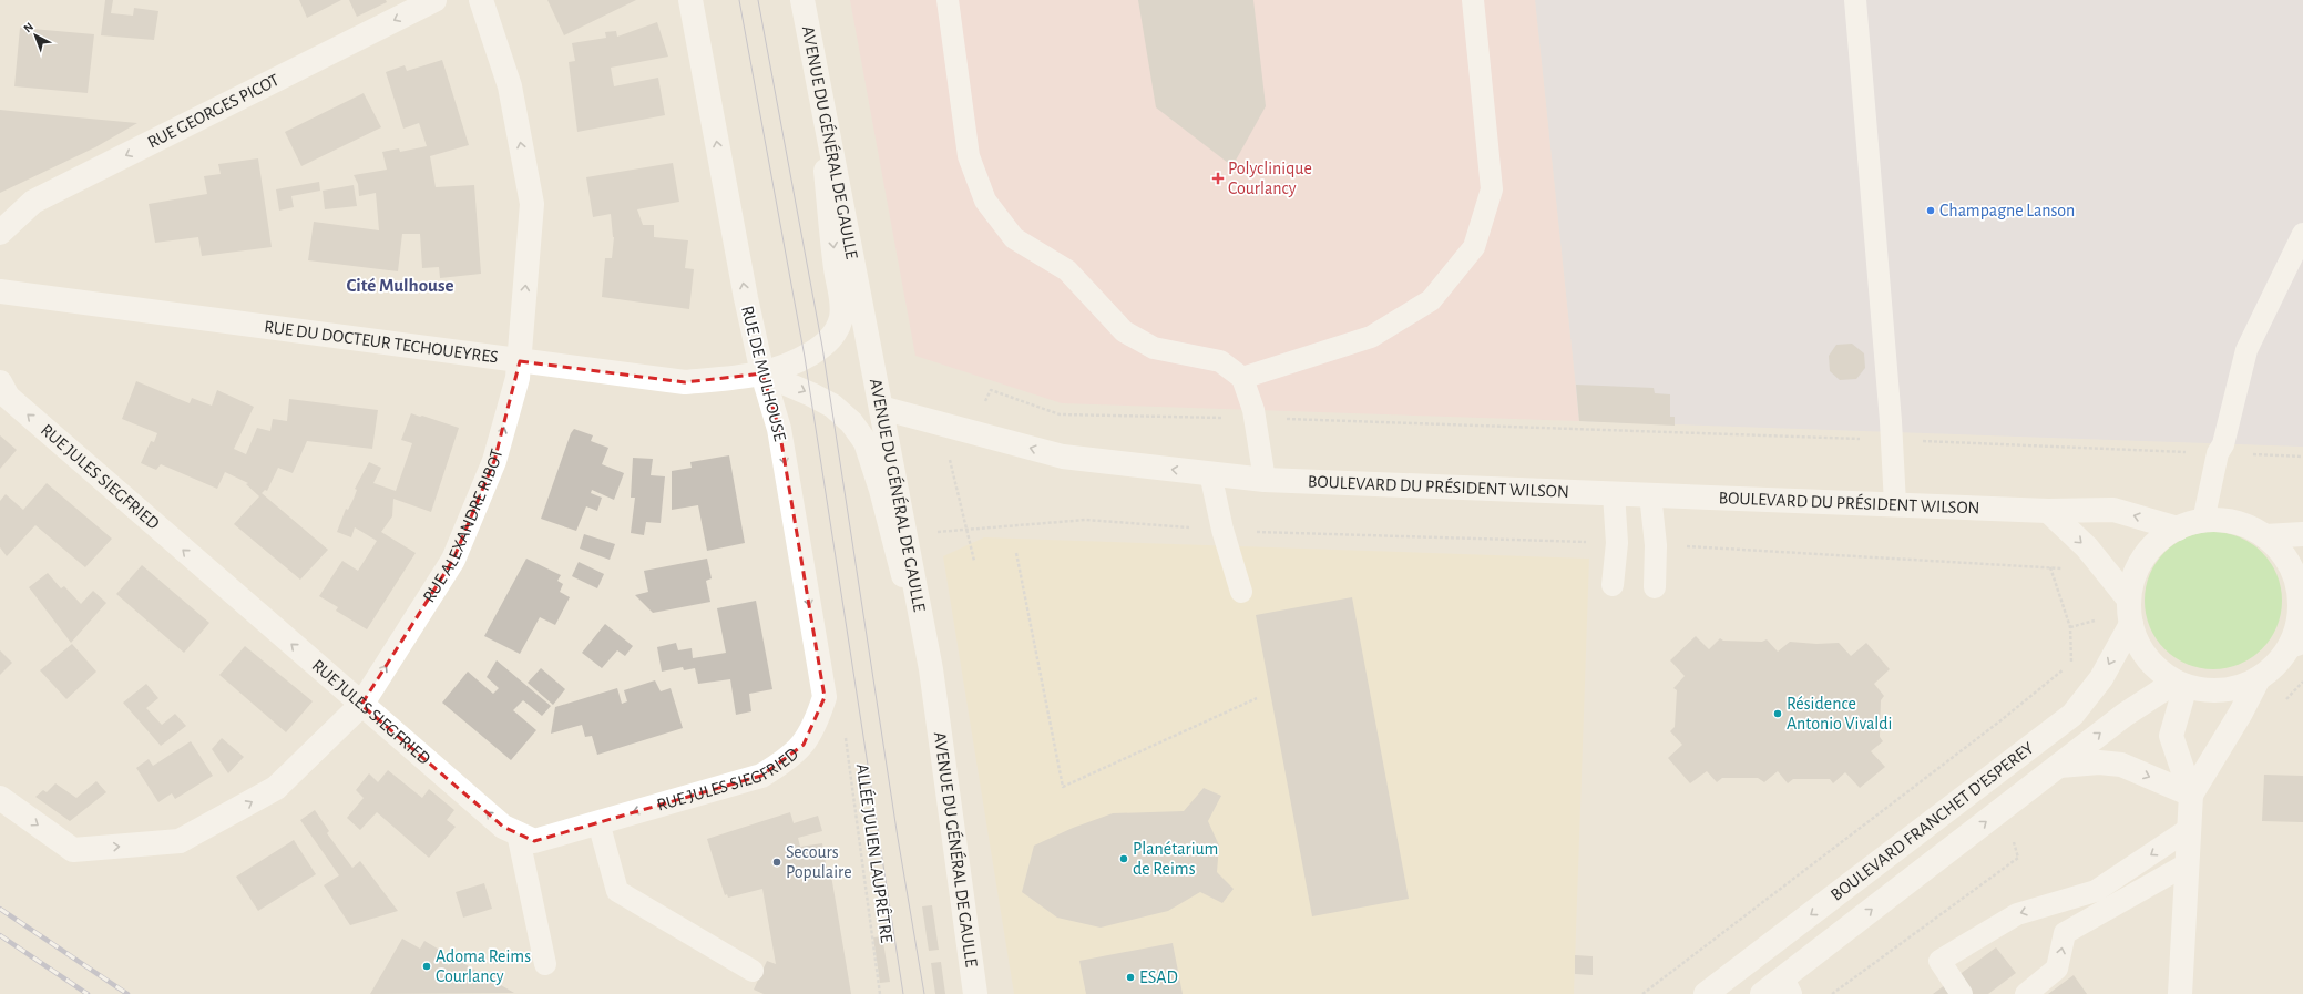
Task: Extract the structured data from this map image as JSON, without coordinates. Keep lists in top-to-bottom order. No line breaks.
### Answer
{"streets":{"street":["RUE GEORGES PICOT","AVENUE DU GÉNÉRAL DE GAULLE","RUE DU DOCTEUR TECHOUEYRES","RUE DE MULHOUSE","RUE JULES SIEGFRIED","BOULEVARD DU PRÉSIDENT WILSON","RUE ALEXANDRE RIBOT","BOULEVARD FRANCHET D'ESPEREY"],"path":["ALLÉE JULIEN LAUPRÊTRE"]},"crossings":[["AVENUE DU GÉNÉRAL DE GAULLE","RUE DU DOCTEUR TECHOUEYRES"],["AVENUE DU GÉNÉRAL DE GAULLE","BOULEVARD DU PRÉSIDENT WILSON"],["RUE DU DOCTEUR TECHOUEYRES","RUE DE MULHOUSE"],["RUE DU DOCTEUR TECHOUEYRES","RUE ALEXANDRE RIBOT"],["RUE DE MULHOUSE","RUE JULES SIEGFRIED"],["RUE JULES SIEGFRIED","RUE ALEXANDRE RIBOT"]],"one_way":["RUE GEORGES PICOT","RUE JULES SIEGFRIED"],"districts":["Cité Mulhouse"],"places":{"health":["Polyclinique Courlancy"],"other":["Champagne Lanson","Résidence Antonio Vivaldi","Planétarium de Reims","Secours Populaire","Adoma Reims Courlancy","ESAD"]},"north":"top left"}
